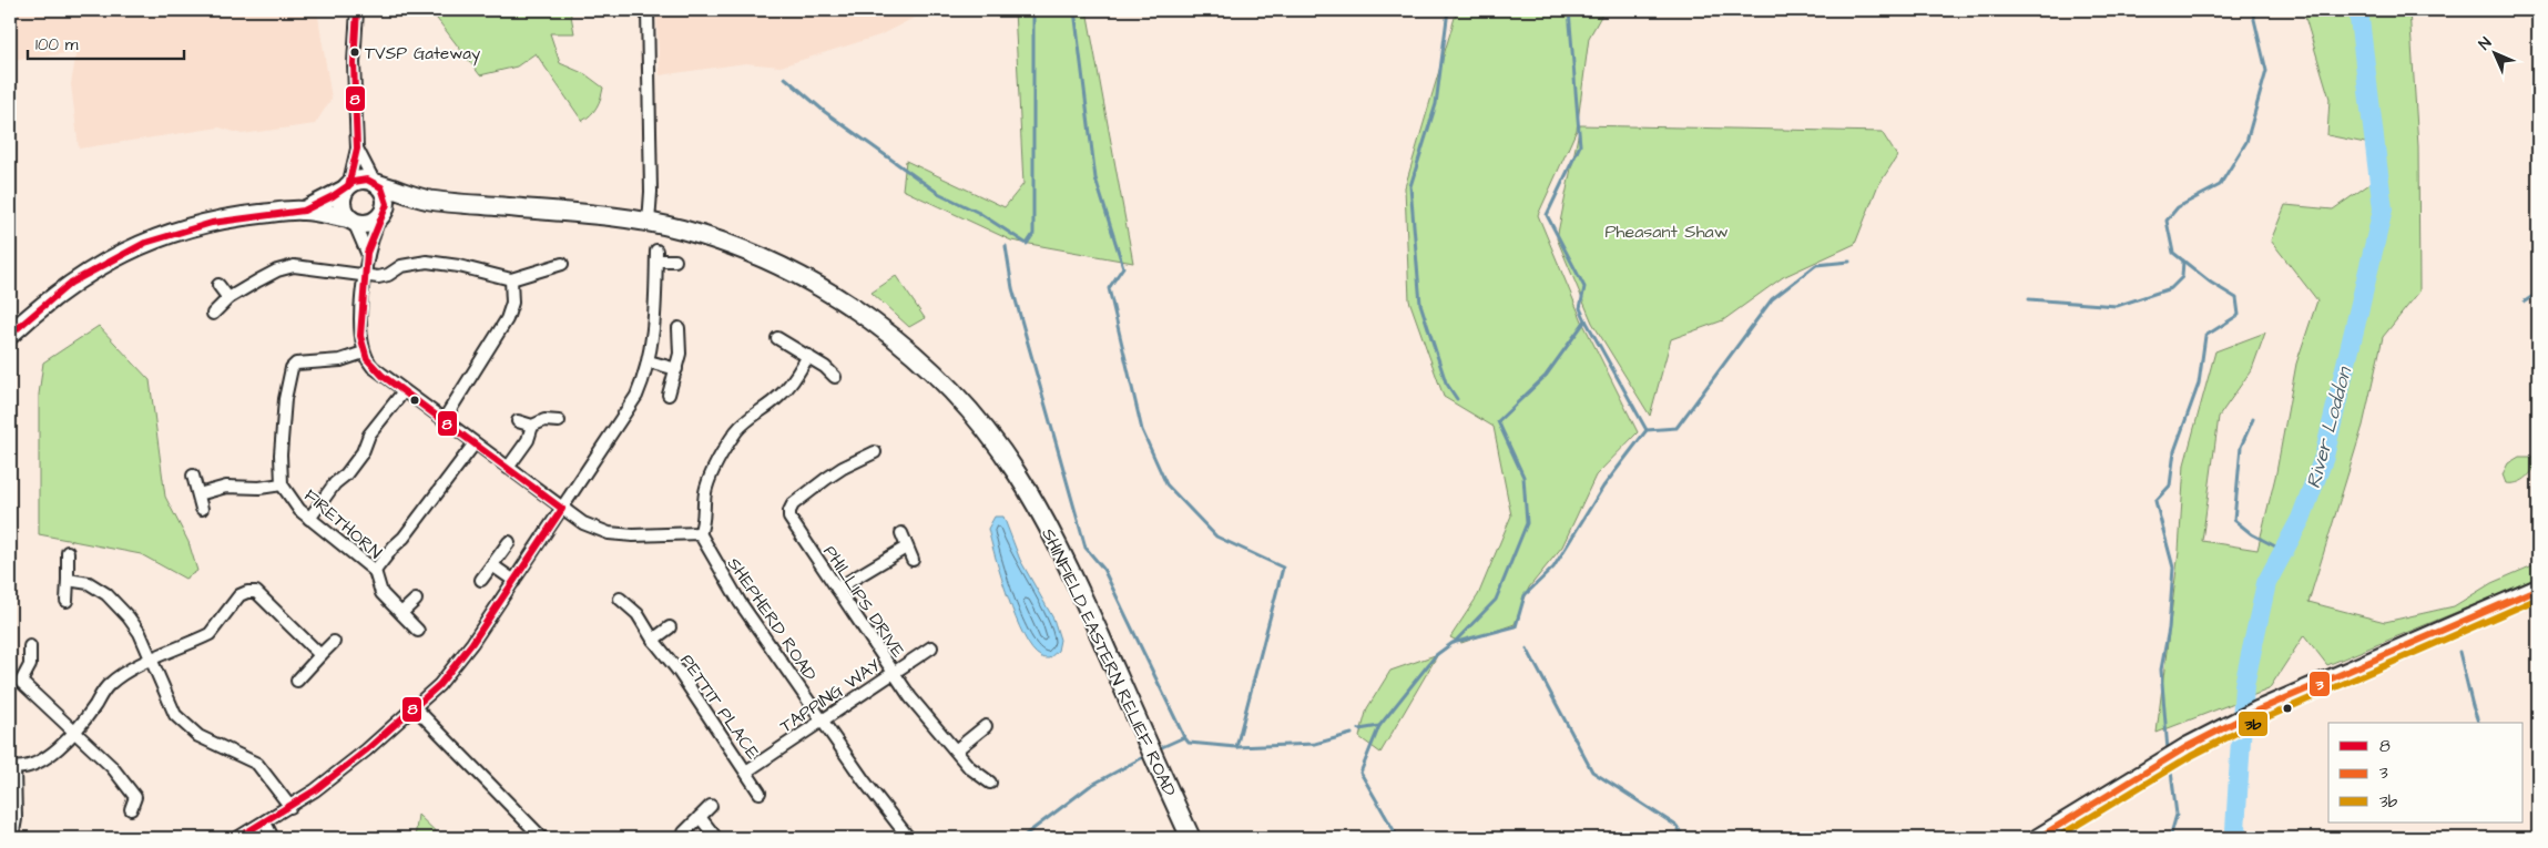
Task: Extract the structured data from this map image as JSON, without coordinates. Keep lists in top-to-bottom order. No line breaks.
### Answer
{"streets":{"main road":["SHINFIELD EASTERN RELIEF ROAD"],"street":["FIRETHORN","PHILLIPS DRIVE","SHEPHERD ROAD","TAPPING WAY","PETTIT PLACE"]},"crossings":[["PHILLIPS DRIVE","TAPPING WAY"],["SHEPHERD ROAD","TAPPING WAY"],["TAPPING WAY","PETTIT PLACE"]],"water":["River Loddon"],"parks":["Pheasant Shaw"],"places":["TVSP Gateway"],"lines":["transit line 8","transit line 3","transit line 3b"],"legend":["8","3","3b"],"scale_bar":"100 m","north":"top left"}
